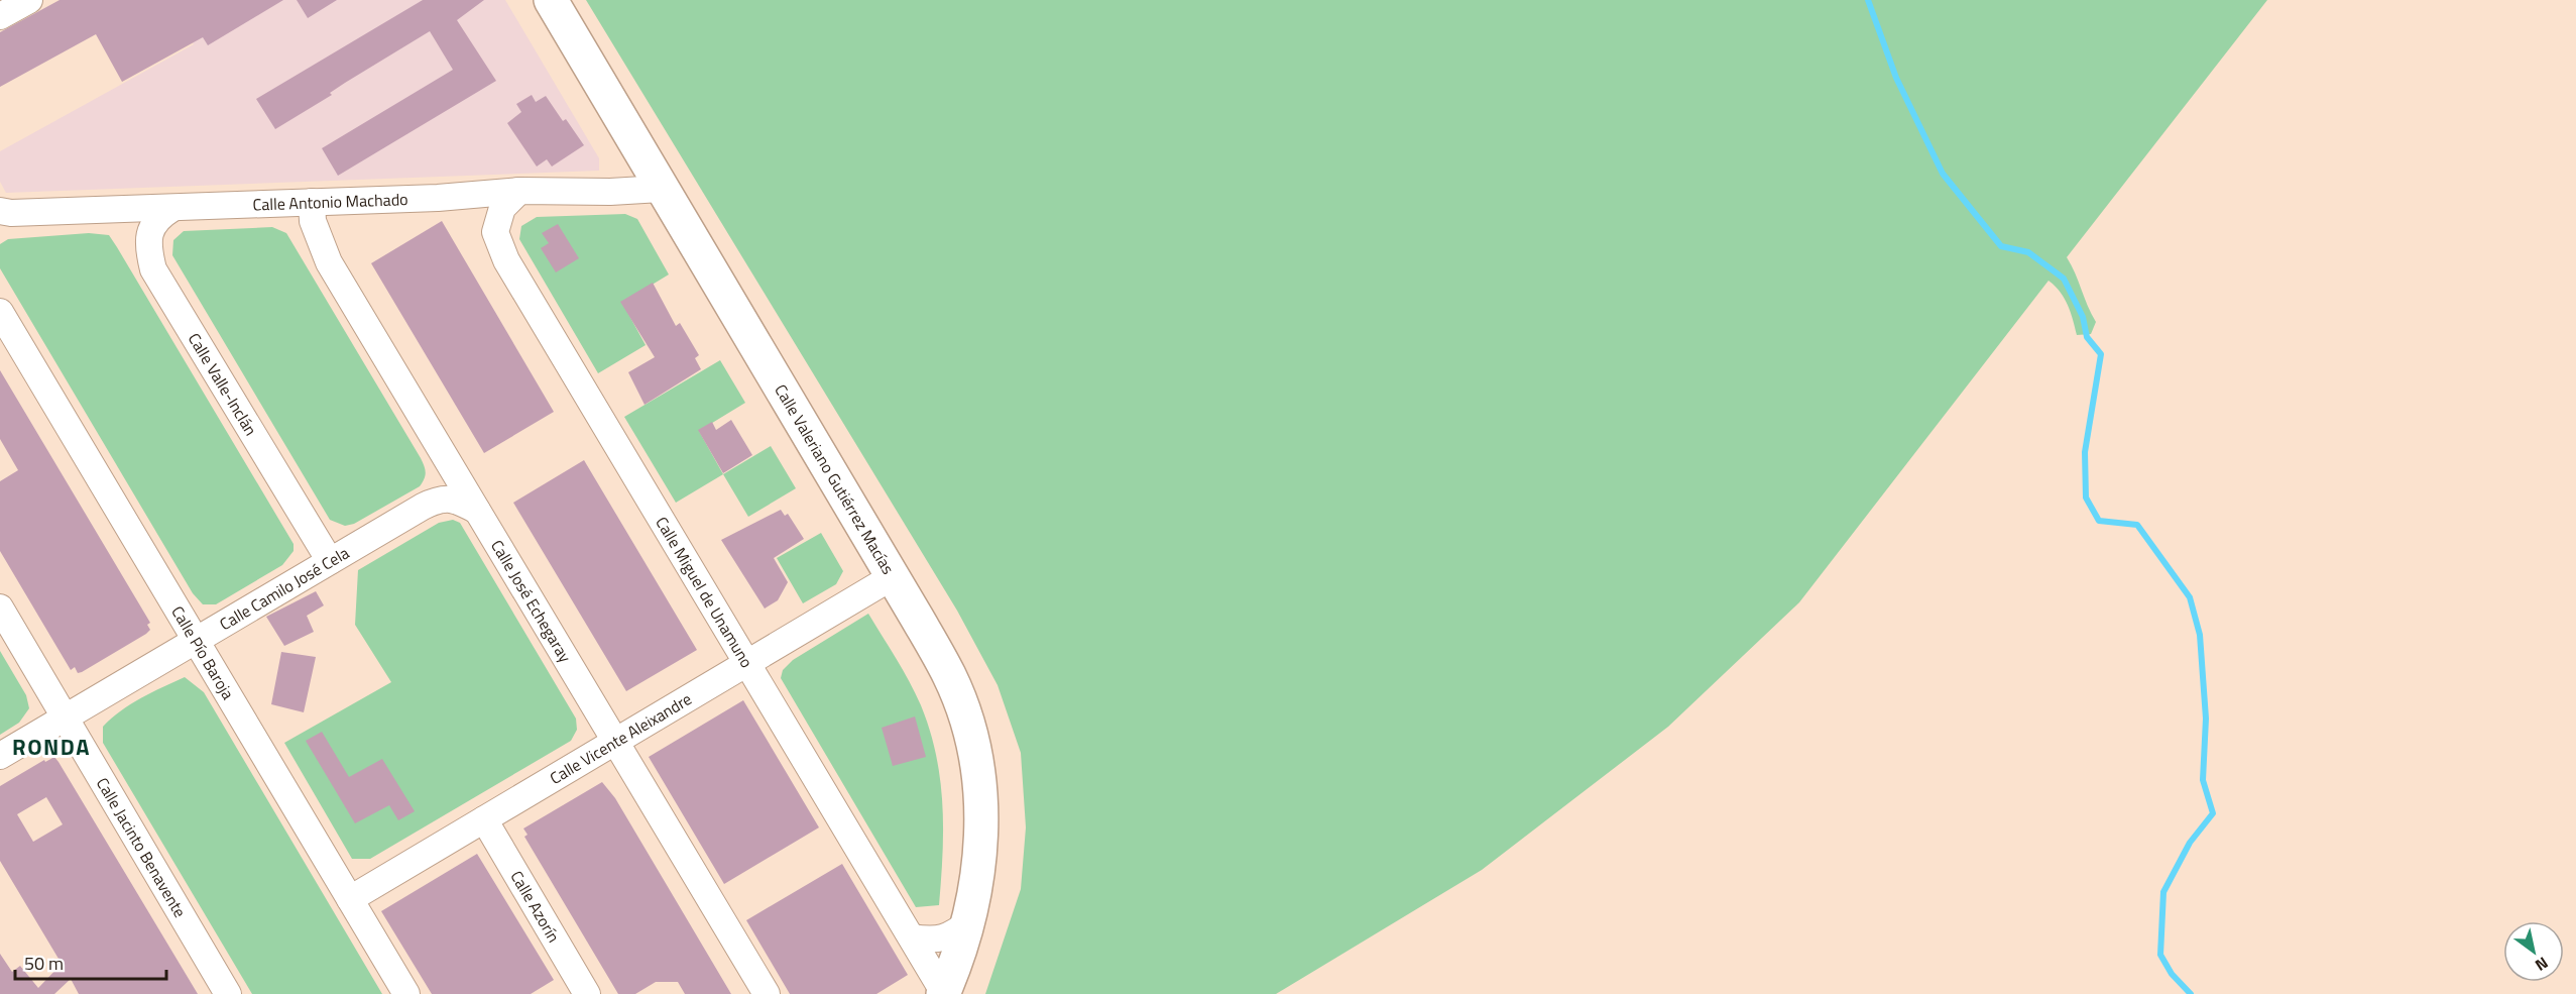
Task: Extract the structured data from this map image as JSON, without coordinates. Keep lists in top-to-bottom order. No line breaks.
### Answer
{"streets":{"main road":["Calle Valeriano Gutiérrez Macías"],"street":["Calle Antonio Machado","Calle Valle-Inclán","Calle Camilo José Cela","Calle Miguel de Unamuno","Calle José Echegaray","Calle Pío Baroja","Calle Vicente Aleixandre","Calle Jacinto Benavente","Calle Azorín"]},"crossings":[["Calle Antonio Machado","Calle Valle-Inclán"],["Calle Antonio Machado","Calle Valeriano Gutiérrez Macías"],["Calle Antonio Machado","Calle Miguel de Unamuno"],["Calle Antonio Machado","Calle José Echegaray"],["Calle Valle-Inclán","Calle Camilo José Cela"],["Calle Valeriano Gutiérrez Macías","Calle Miguel de Unamuno"],["Calle Valeriano Gutiérrez Macías","Calle Vicente Aleixandre"],["Calle Camilo José Cela","Calle José Echegaray"],["Calle Camilo José Cela","Calle Pío Baroja"],["Calle Camilo José Cela","Calle Jacinto Benavente"],["Calle Miguel de Unamuno","Calle Vicente Aleixandre"],["Calle José Echegaray","Calle Vicente Aleixandre"],["Calle Pío Baroja","Calle Vicente Aleixandre"],["Calle Vicente Aleixandre","Calle Azorín"]],"districts":["RONDA"],"scale_bar":"50 m","north":"bottom right"}
